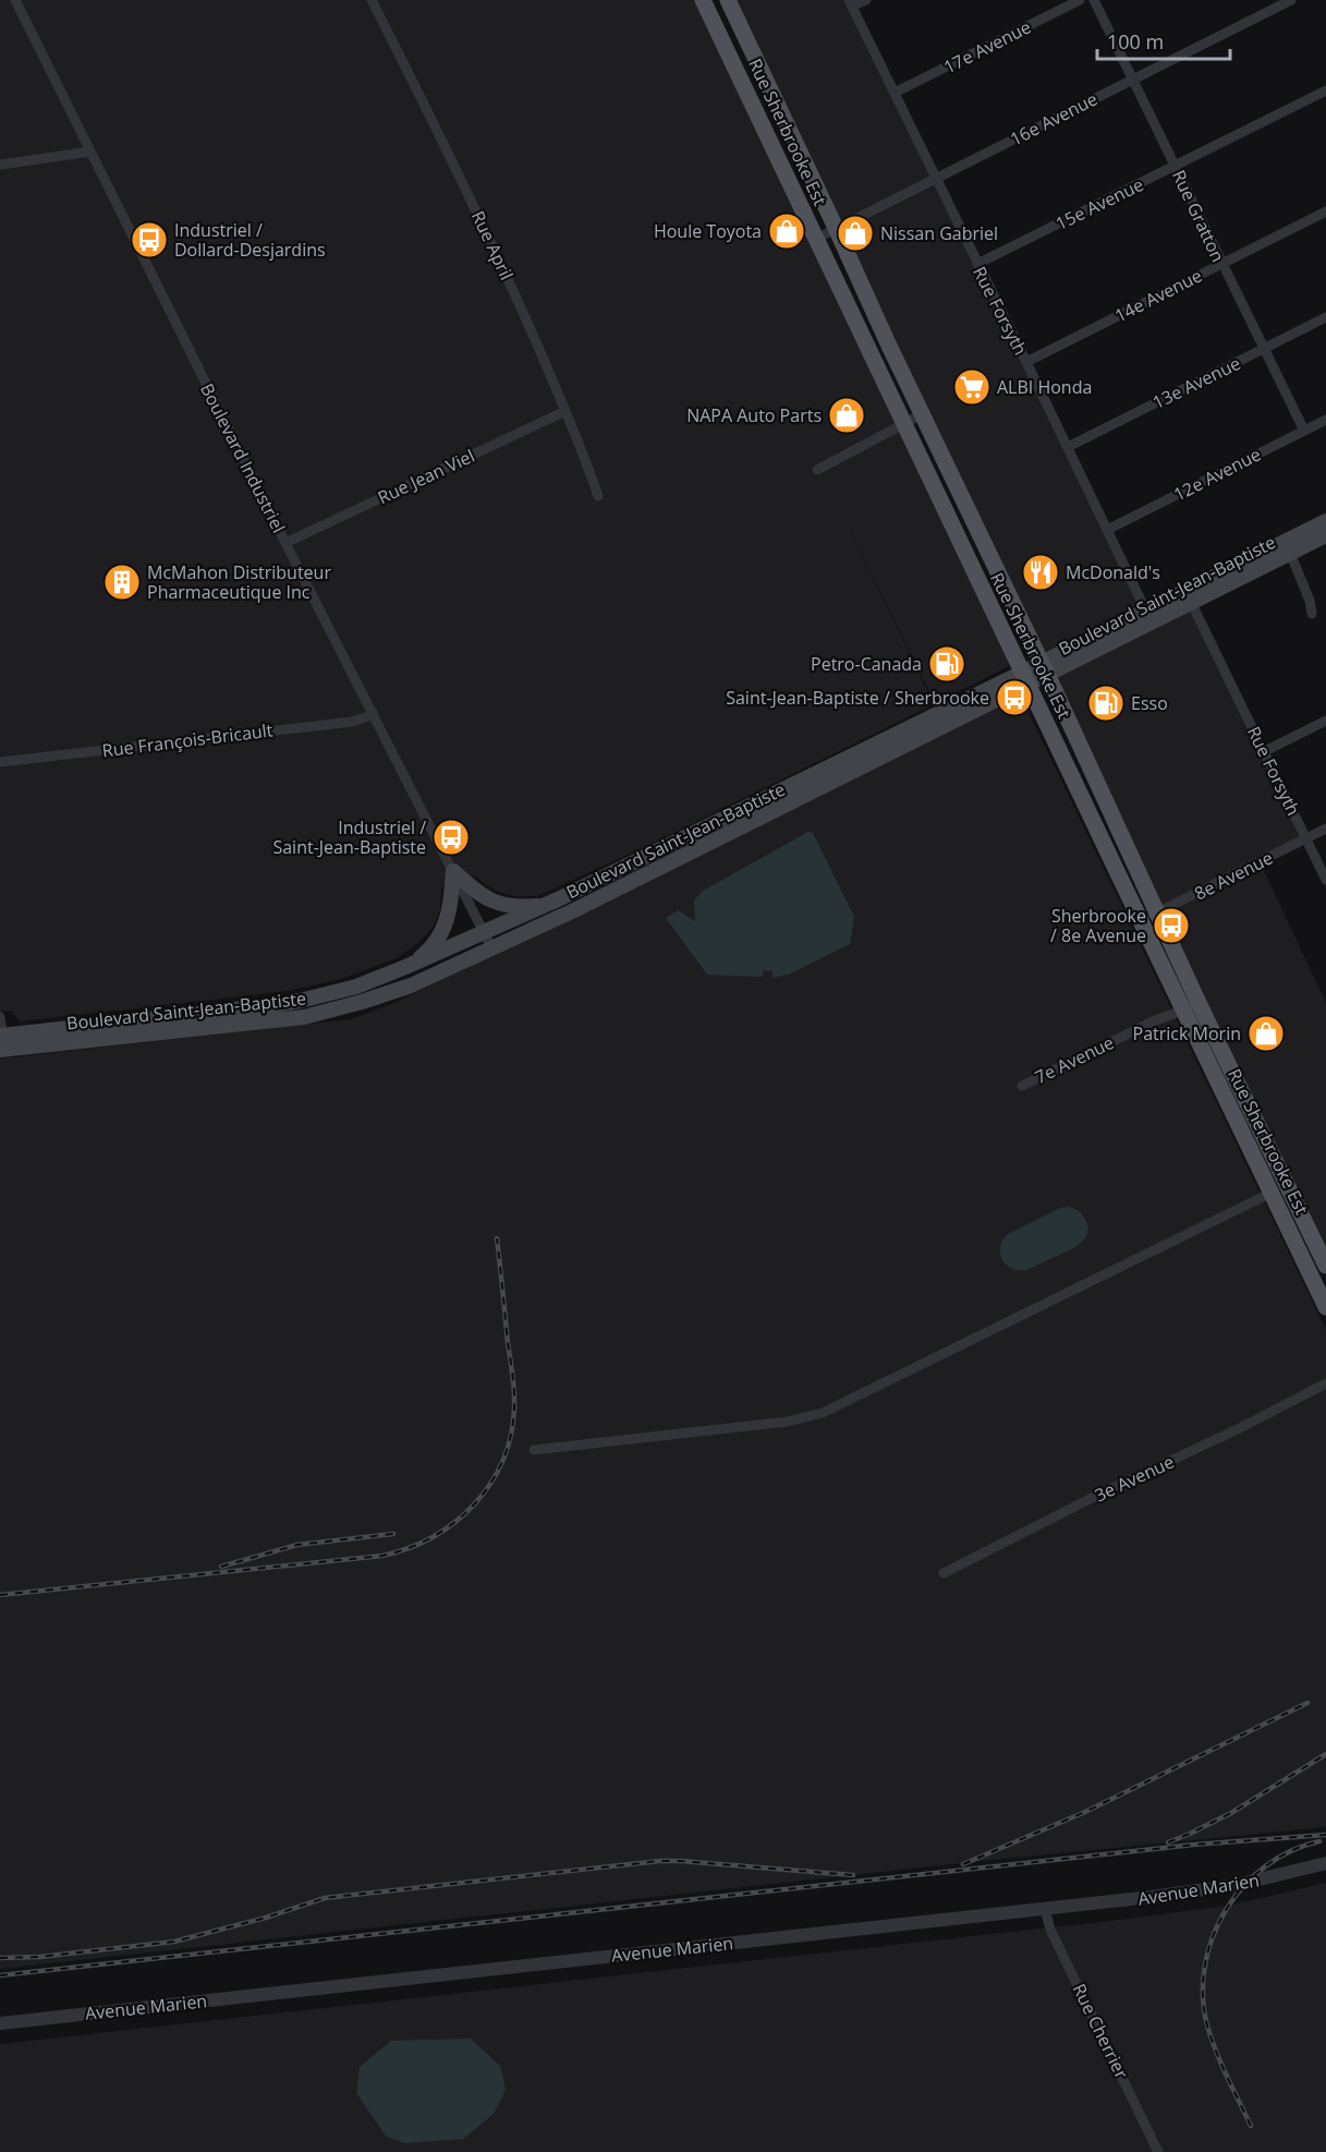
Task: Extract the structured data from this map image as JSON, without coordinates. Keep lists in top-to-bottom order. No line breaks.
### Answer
{"streets":{"main road":["Rue Sherbrooke Est","Boulevard Saint-Jean-Baptiste"],"street":["17e Avenue","16e Avenue","15e Avenue","Rue Gratton","Rue April","14e Avenue","Rue Forsyth","13e Avenue","Boulevard Industriel","12e Avenue","Rue Jean Viel","Rue François-Bricault","8e Avenue","7e Avenue","3e Avenue","Avenue Marien","Rue Cherrier"]},"crossings":[["17e Avenue","Rue Forsyth"],["16e Avenue","Rue Sherbrooke Est"],["16e Avenue","Rue Gratton"],["16e Avenue","Rue Forsyth"],["Rue Sherbrooke Est","Boulevard Saint-Jean-Baptiste"],["Rue Sherbrooke Est","8e Avenue"],["Rue Sherbrooke Est","7e Avenue"],["15e Avenue","Rue Gratton"],["15e Avenue","Rue Forsyth"],["Rue Gratton","14e Avenue"],["Rue Gratton","13e Avenue"],["Rue Gratton","12e Avenue"],["Rue April","Rue Jean Viel"],["14e Avenue","Rue Forsyth"],["Rue Forsyth","13e Avenue"],["Rue Forsyth","12e Avenue"],["Rue Forsyth","Boulevard Saint-Jean-Baptiste"],["Rue Forsyth","8e Avenue"],["Boulevard Industriel","Rue Jean Viel"],["Boulevard Industriel","Boulevard Saint-Jean-Baptiste"],["Boulevard Industriel","Rue François-Bricault"],["Avenue Marien","Rue Cherrier"]],"places":{"shop":["Houle Toyota","Nissan Gabriel","NAPA Auto Parts","Patrick Morin"],"bus stop":["Industriel / Dollard-Desjardins","Saint-Jean-Baptiste / Sherbrooke","Industriel / Saint-Jean-Baptiste","Sherbrooke / 8e Avenue"],"supermarket":["ALBI Honda"],"restaurant":["McDonald's"],"building":["McMahon Distributeur Pharmaceutique Inc"],"fuel station":["Petro-Canada","Esso"]},"scale_bar":"100 m"}
